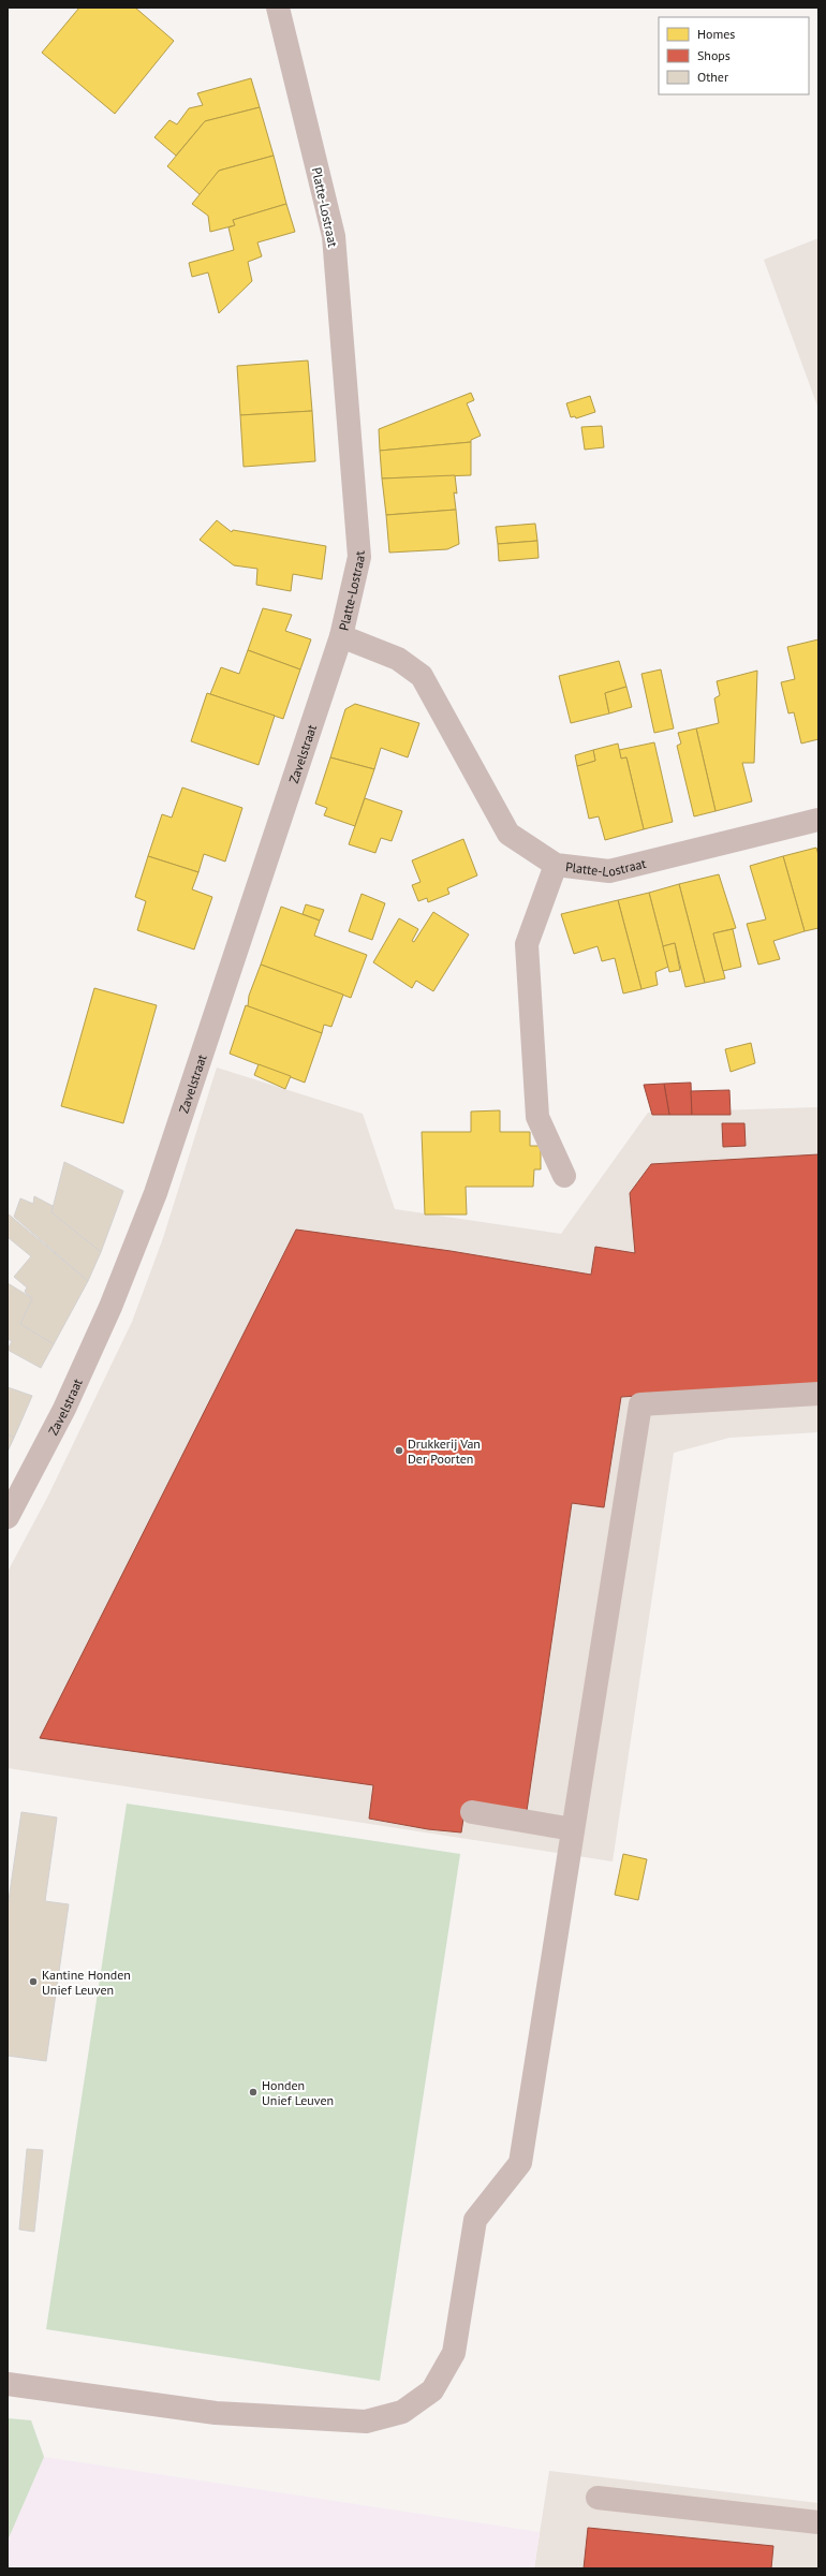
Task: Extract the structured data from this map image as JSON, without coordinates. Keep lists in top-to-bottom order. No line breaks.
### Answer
{"streets":{"street":["Platte-Lostraat","Zavelstraat"]},"crossings":[["Platte-Lostraat","Zavelstraat"]],"places":["Drukkerij Van Der Poorten","Kantine Honden Unief Leuven","Honden Unief Leuven"],"legend":["Homes","Shops","Other"]}
